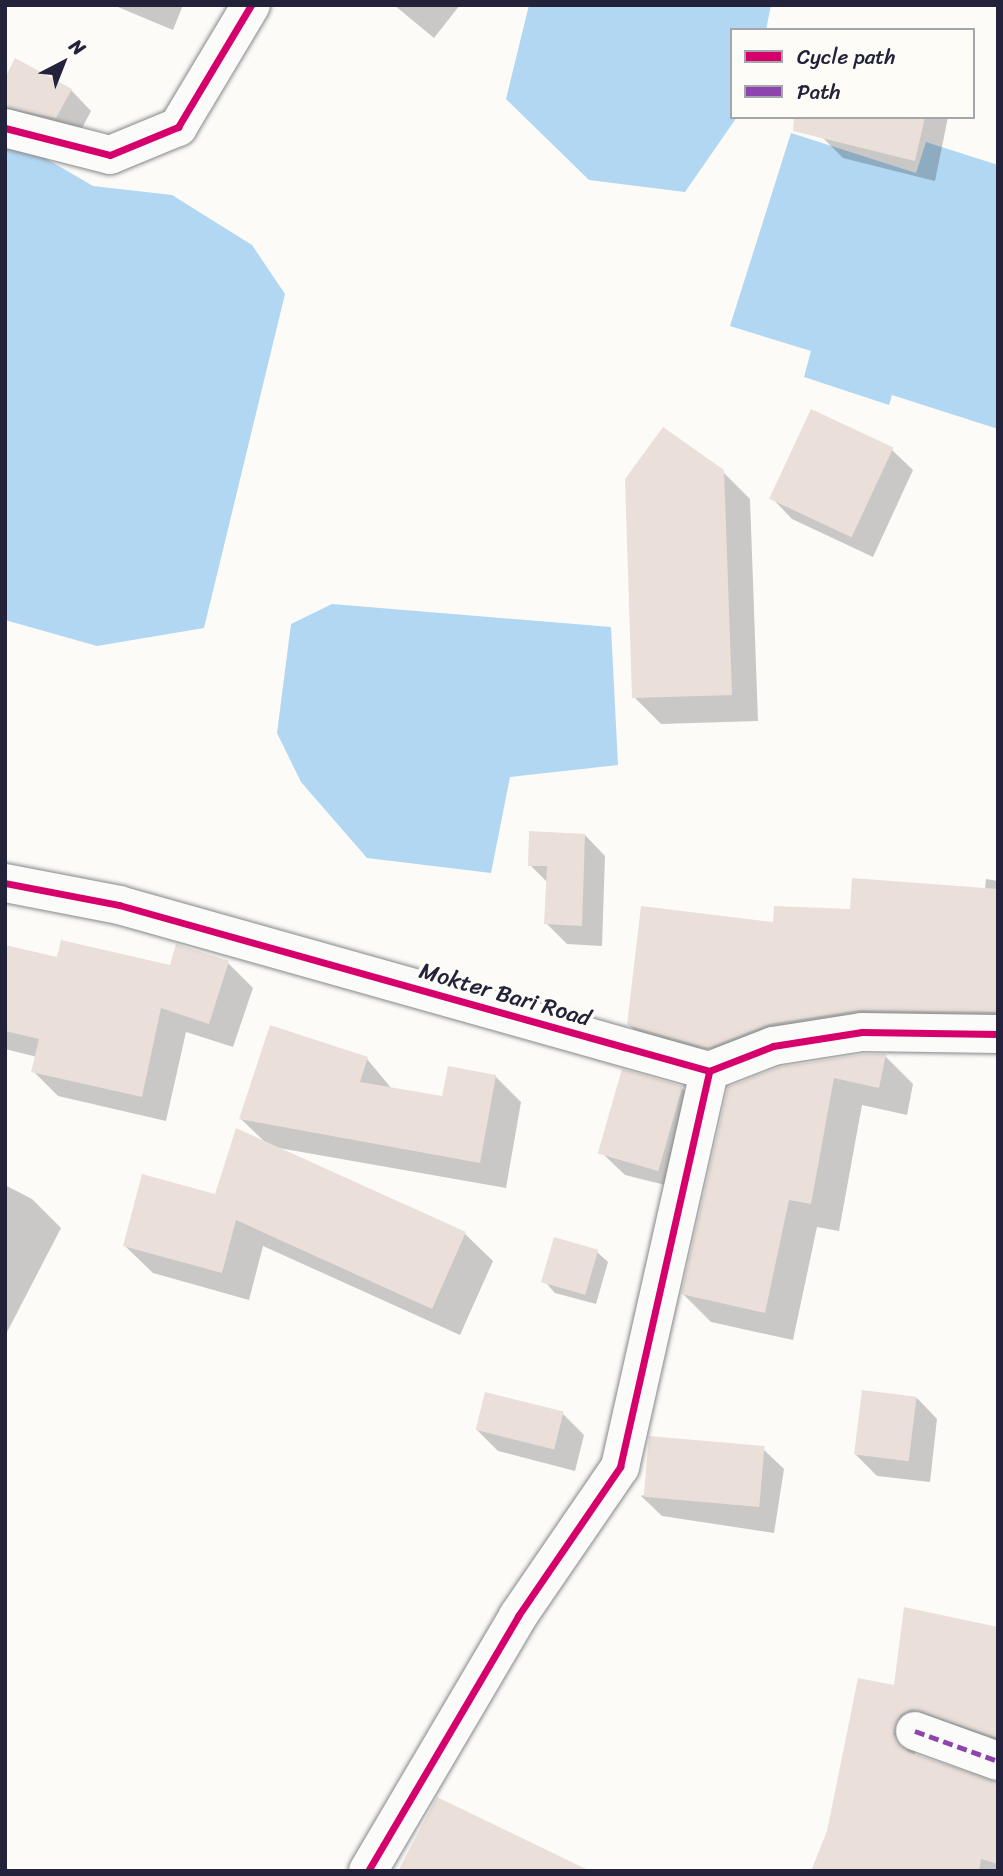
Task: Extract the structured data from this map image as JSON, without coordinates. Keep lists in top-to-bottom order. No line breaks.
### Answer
{"streets":{"street":["Mokter Bari Road"]},"legend":["Cycle path","Path"],"north":"top right"}
